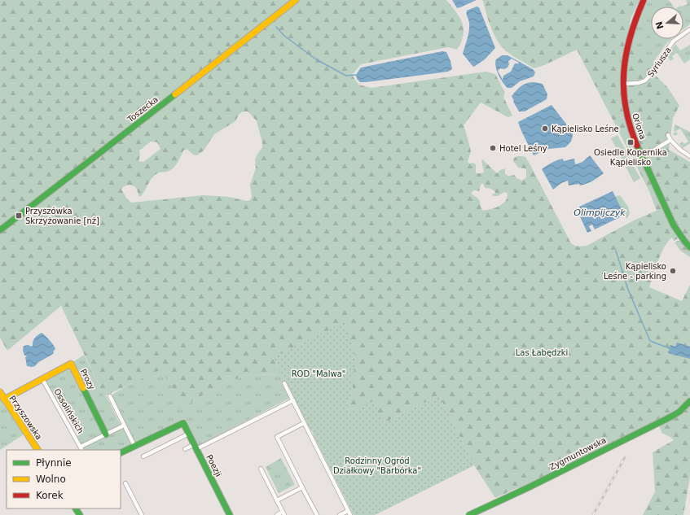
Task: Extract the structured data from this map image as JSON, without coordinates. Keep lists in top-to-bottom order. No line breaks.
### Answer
{"streets":{"street":["Syriusza","Toszecka","Oriona","Prozy","Ossolińskich","Przyszowska","Zygmuntowska","Poezji"]},"crossings":[["Syriusza","Oriona"],["Prozy","Ossolińskich"],["Prozy","Przyszowska"]],"water":["Olimpijczyk"],"parks":["Las Łabędzki","ROD \"Malwa\"","Rodzinny Ogród Działkowy \"Barbórka\""],"places":{"other":["Kąpielisko Leśne","Hotel Leśny","Kąpielisko Leśne - parking"],"transit":["Osiedle Kopernika Kąpielisko","Przyszówka Skrzyżowanie [nż]"]},"legend":["Płynnie","Wolno","Korek"],"north":"left"}
